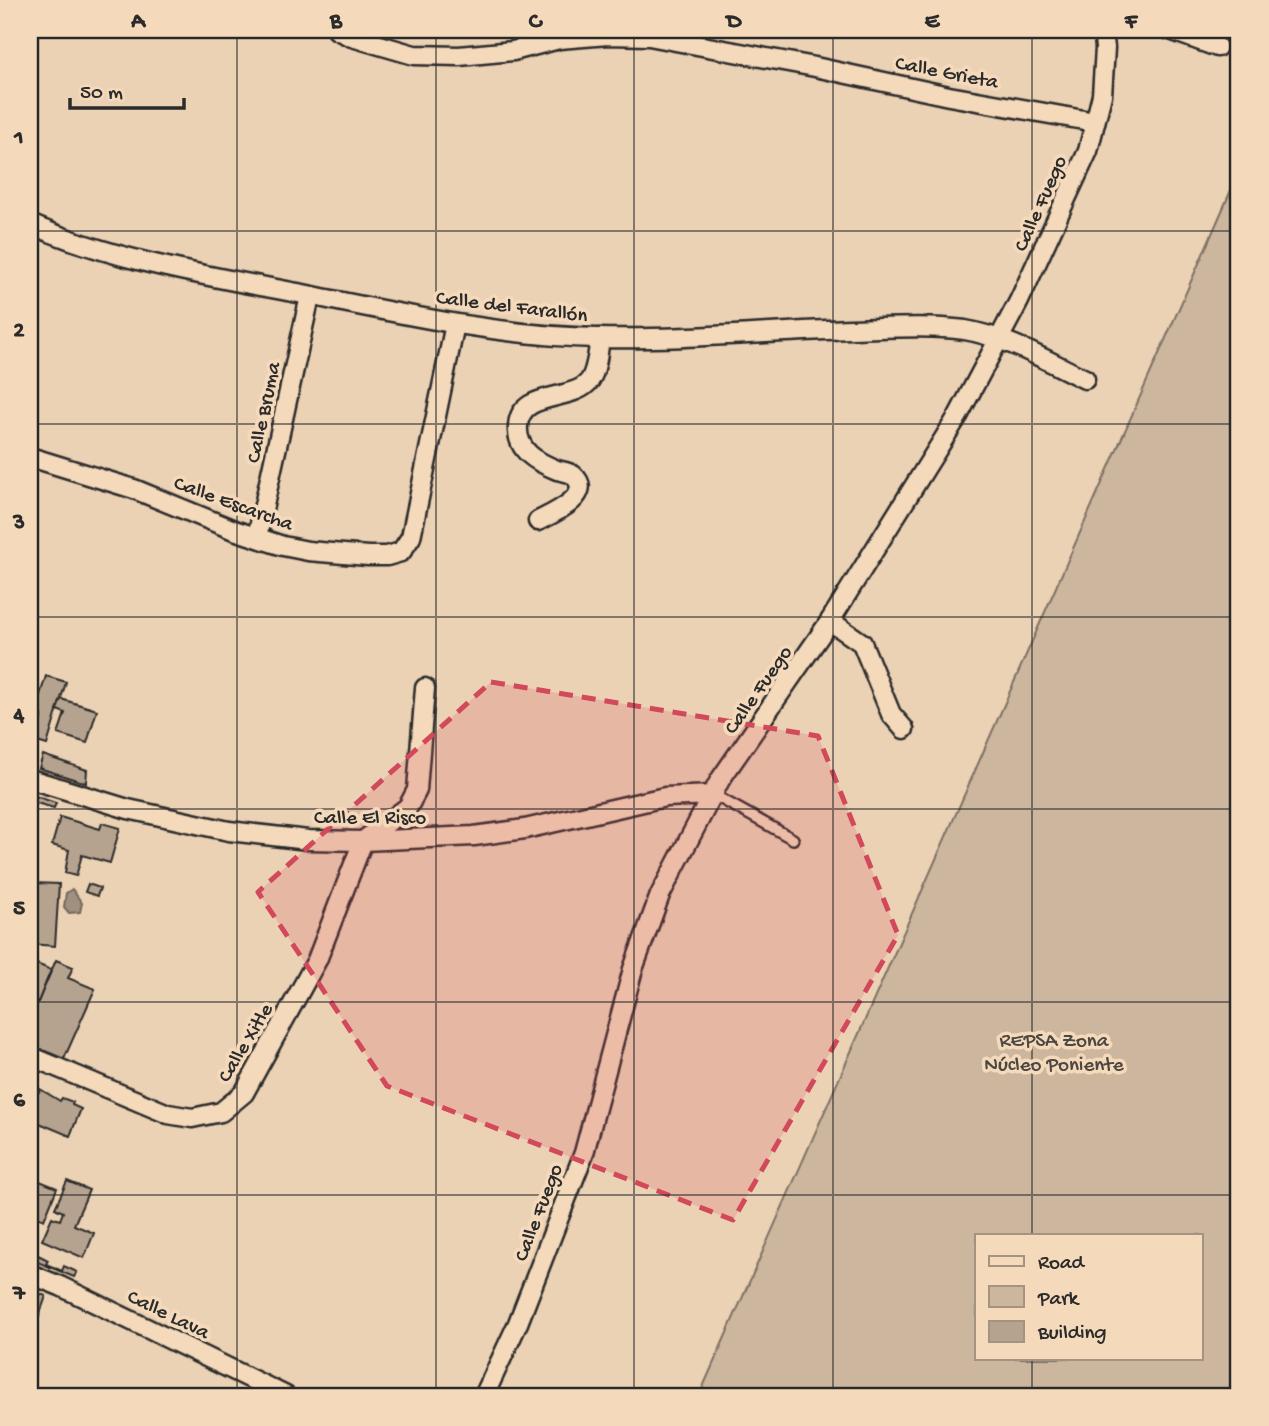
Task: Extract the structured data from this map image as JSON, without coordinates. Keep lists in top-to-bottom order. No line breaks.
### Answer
{"streets":{"street":["Calle Grieta","Calle Fuego","Calle del Farallón","Calle Bruma","Calle Escarcha","Calle El Risco","Calle Xitle","Calle Lava"]},"crossings":[["Calle Grieta","Calle Fuego"],["Calle Fuego","Calle del Farallón"],["Calle Fuego","Calle El Risco"],["Calle del Farallón","Calle Bruma"],["Calle del Farallón","Calle Escarcha"],["Calle Bruma","Calle Escarcha"],["Calle El Risco","Calle Xitle"]],"parks":["REPSA Zona Núcleo Poniente"],"legend":["Road","Park","Building"],"scale_bar":"50 m","grid":{"columns":["A","B","C","D","E","F"],"rows":["1","2","3","4","5","6","7"]}}
